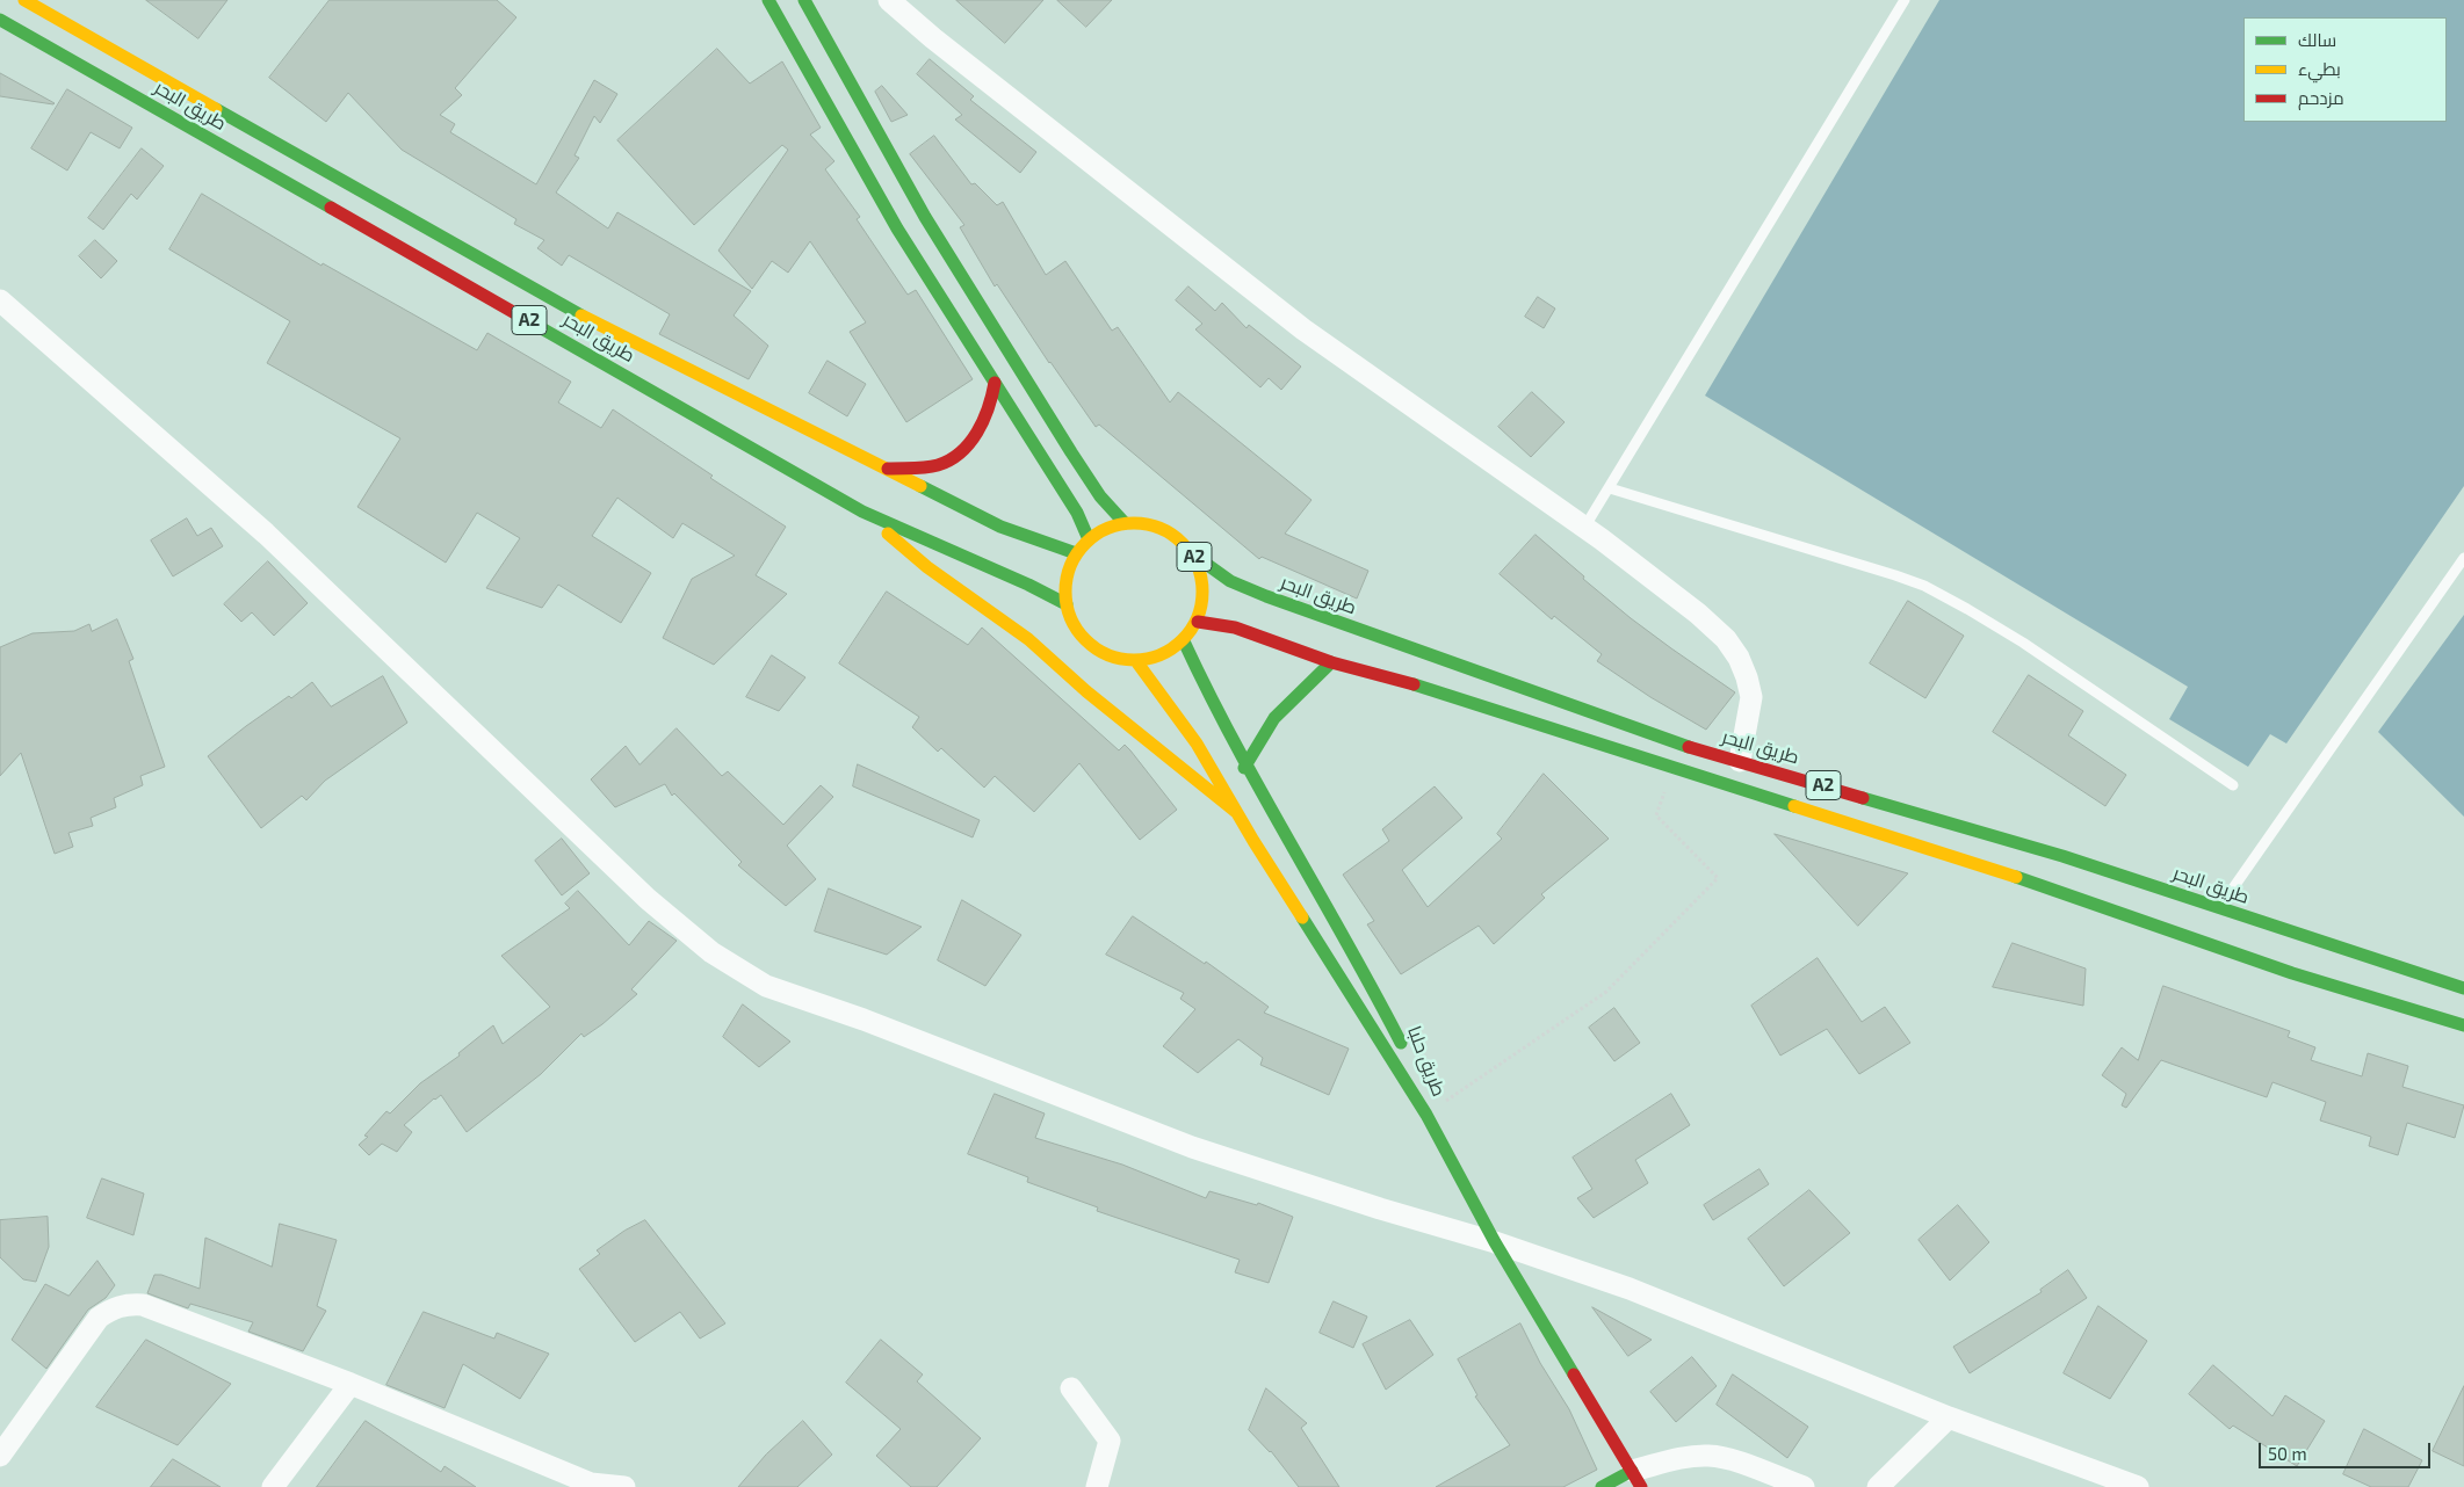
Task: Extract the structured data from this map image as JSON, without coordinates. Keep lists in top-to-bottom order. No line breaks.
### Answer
{"streets":{"main road":["طريق البحر","A2","طريق حلبا"]},"crossings":[["طريق البحر","A2"],["طريق البحر","طريق حلبا"],["A2","طريق حلبا"]],"legend":["سالك","بطيء","مزدحم"],"scale_bar":"50 m"}
